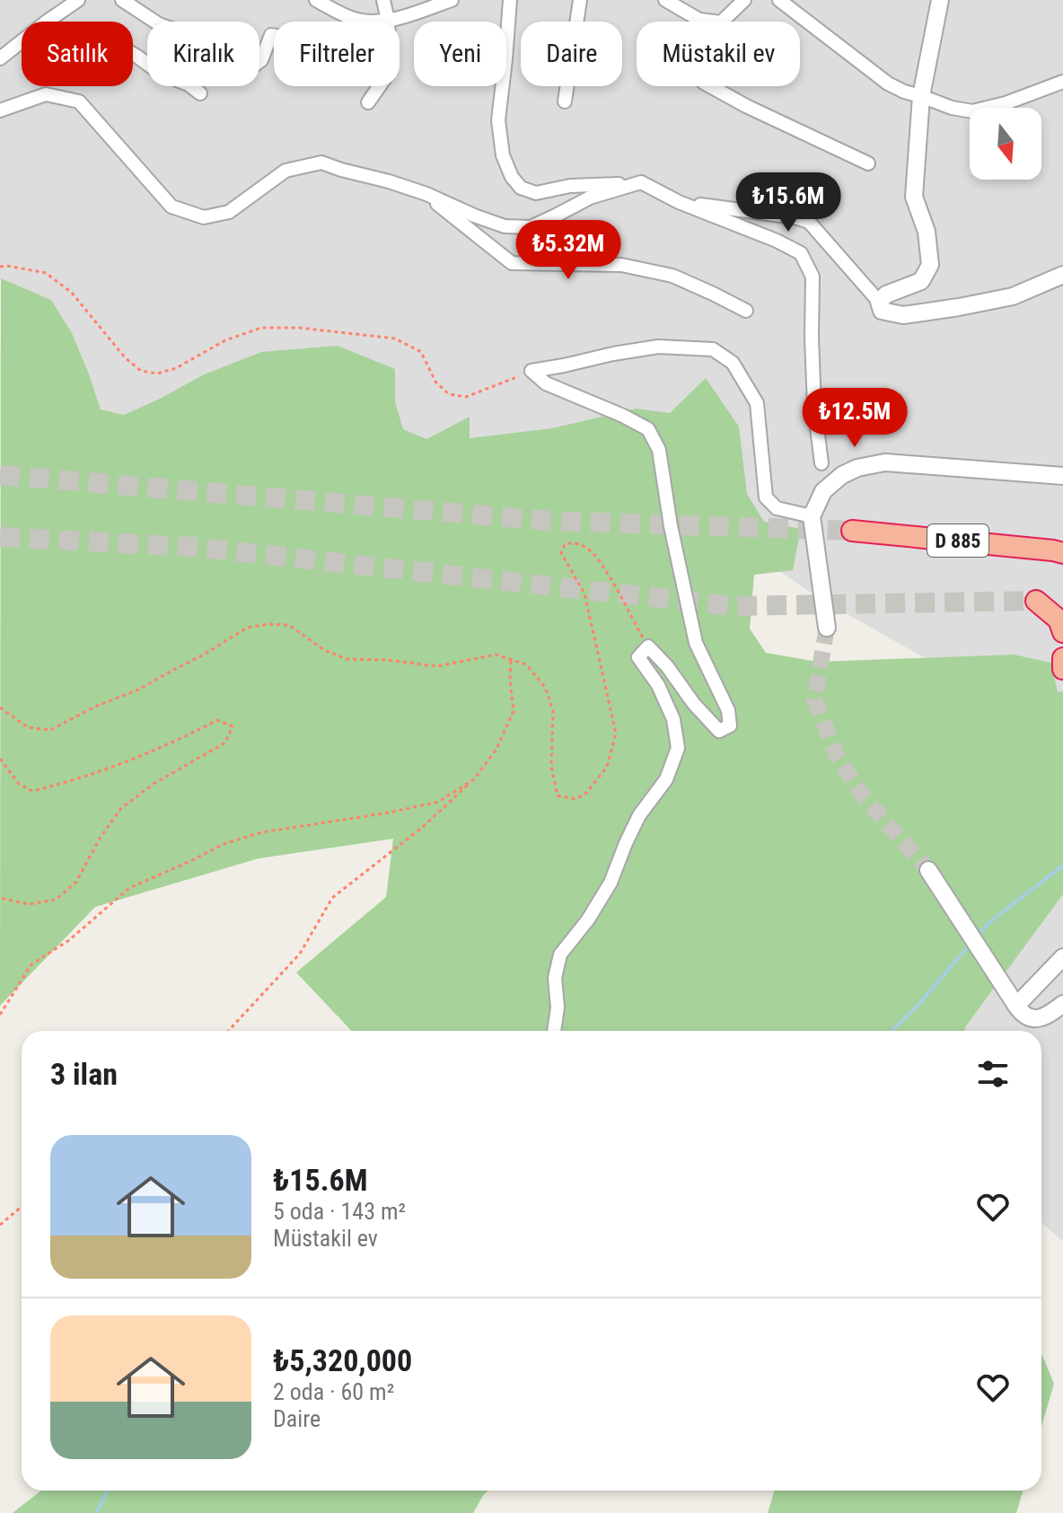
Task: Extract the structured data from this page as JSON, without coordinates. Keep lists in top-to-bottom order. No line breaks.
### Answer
{"streets":{"highway":["D 885"]},"north":"bottom","page":{"chip":["Satılık","Kiralık","Filtreler","Yeni","Daire","Müstakil ev"],"price":["₺15.6M","₺5.32M","₺12.5M"],"heading":"3 ilan","list":[{"name":"₺15.6M","note":"5 oda · 143 m² · Müstakil ev"},{"name":"₺5,320,000","note":"2 oda · 60 m² · Daire"}]}}
